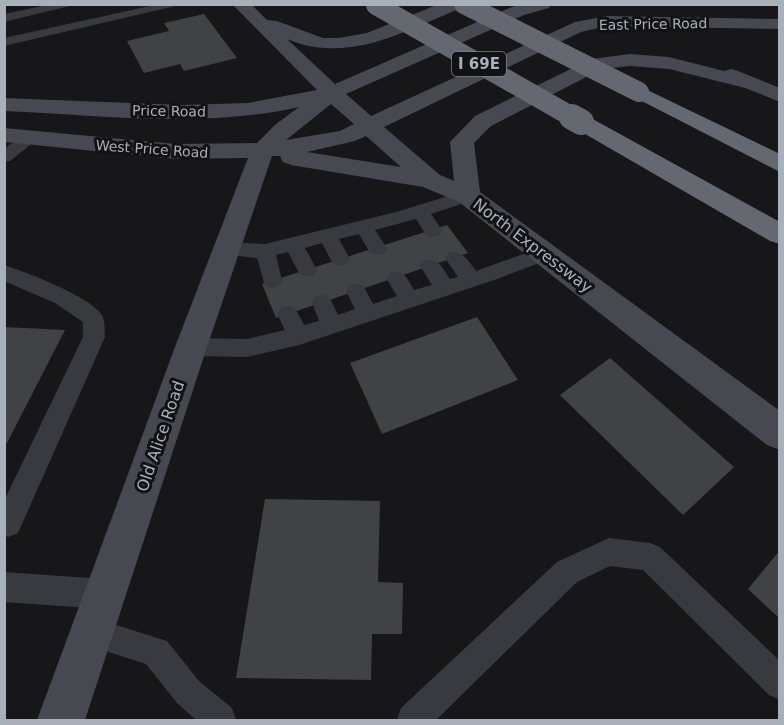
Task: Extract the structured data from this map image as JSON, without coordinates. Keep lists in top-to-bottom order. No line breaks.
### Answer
{"streets":{"highway":["I 69E"],"main road":["East Price Road","Price Road","West Price Road","North Expressway","Old Alice Road"]},"crossings":[["East Price Road","West Price Road"],["East Price Road","North Expressway"],["Price Road","North Expressway"],["West Price Road","North Expressway"],["West Price Road","Old Alice Road"]]}
